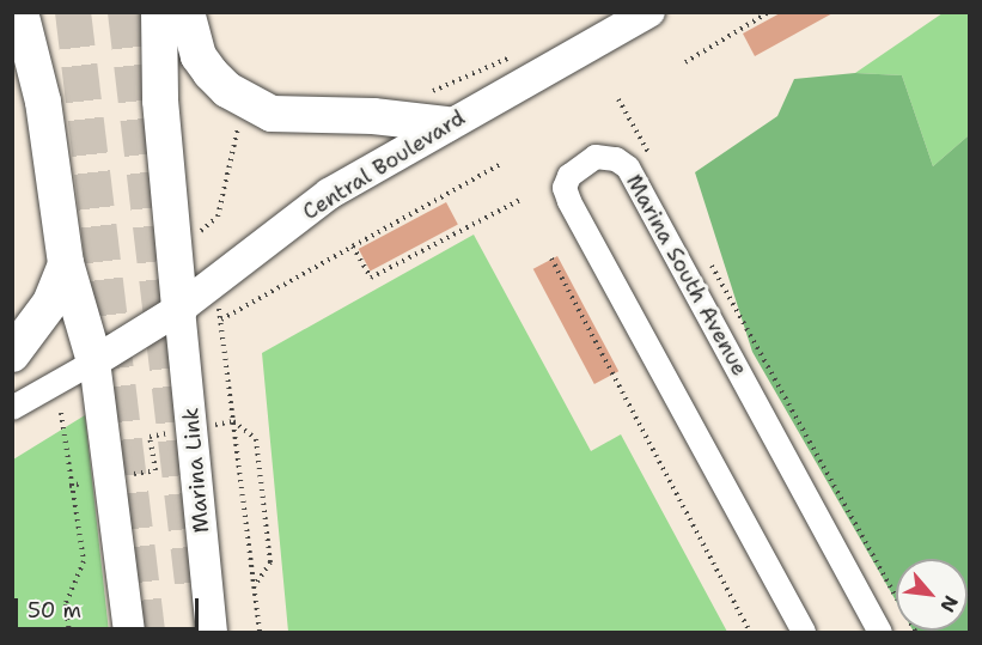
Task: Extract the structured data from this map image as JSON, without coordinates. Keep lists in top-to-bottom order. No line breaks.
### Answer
{"streets":{"main road":["Central Boulevard","Marina Link"],"street":["Marina South Avenue"]},"crossings":[["Central Boulevard","Marina Link"]],"scale_bar":"50 m","north":"bottom right"}
